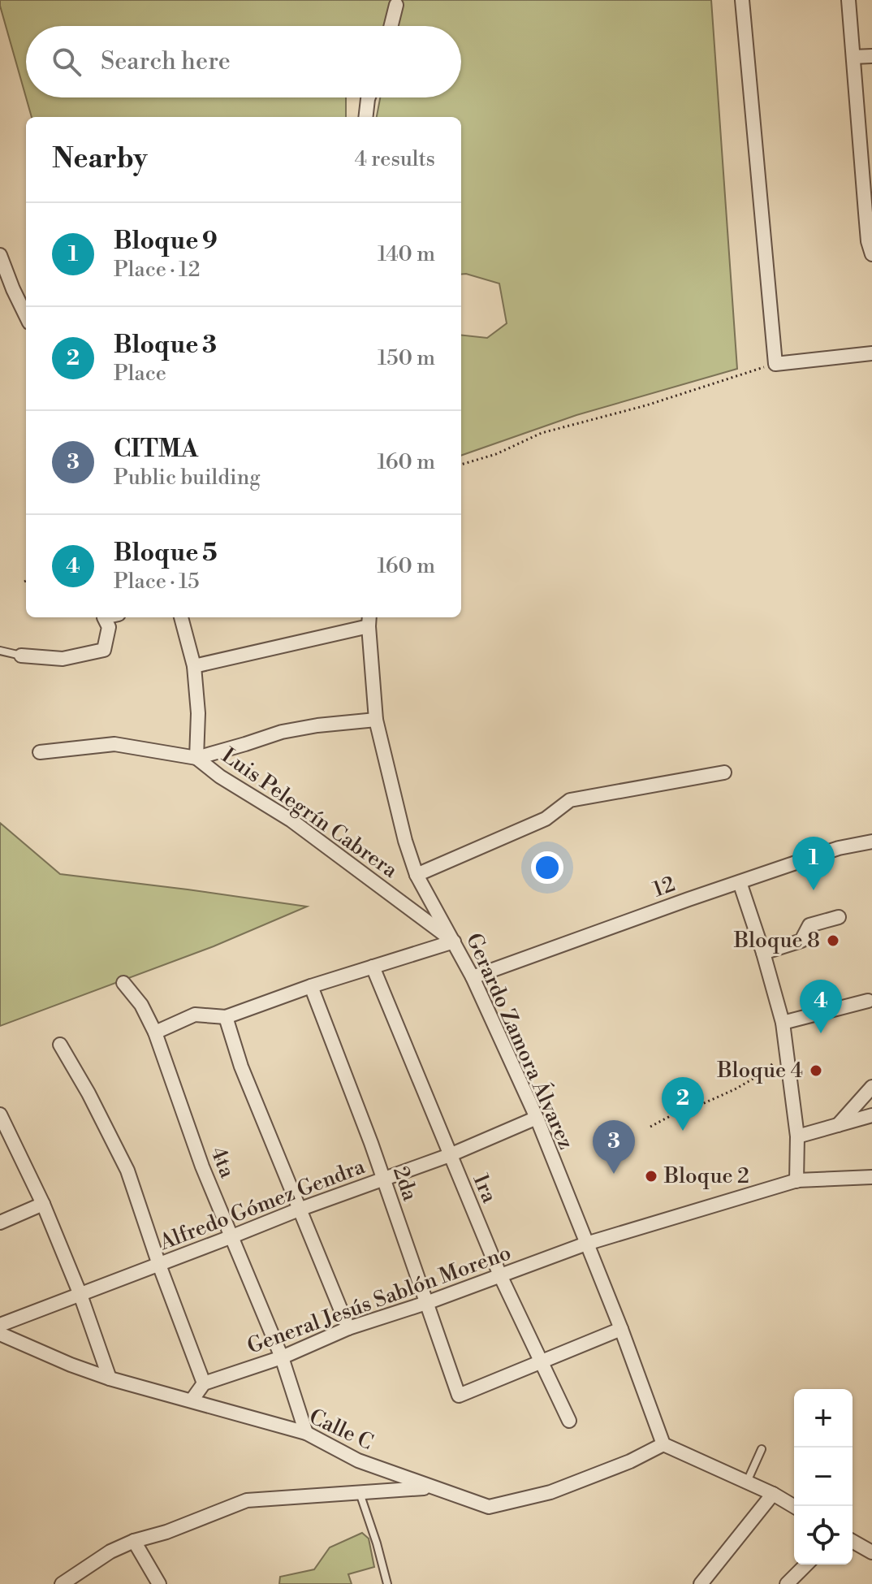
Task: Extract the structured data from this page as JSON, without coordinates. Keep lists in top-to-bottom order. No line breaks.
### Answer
{"streets":{"street":["Luis Pelegrín Cabrera","12","Gerardo Zamora Álvarez","4ta","2da","1ra","Alfredo Gómez Gendra","General Jesús Sablón Moreno","Calle C"]},"crossings":[["Luis Pelegrín Cabrera","Gerardo Zamora Álvarez"],["12","Gerardo Zamora Álvarez"],["Gerardo Zamora Álvarez","Alfredo Gómez Gendra"],["Gerardo Zamora Álvarez","General Jesús Sablón Moreno"],["Gerardo Zamora Álvarez","Calle C"],["4ta","Alfredo Gómez Gendra"],["4ta","General Jesús Sablón Moreno"],["4ta","Calle C"],["2da","1ra"],["2da","Alfredo Gómez Gendra"],["2da","General Jesús Sablón Moreno"],["1ra","Alfredo Gómez Gendra"],["1ra","General Jesús Sablón Moreno"]],"places":["Bloque 8","Bloque 4","Bloque 2"],"page":{"search":"Search here","heading":["Nearby","4 results"],"list":[{"mark":"1","name":"Bloque 9","note":"Place · 12","value":"140 m"},{"mark":"2","name":"Bloque 3","note":"Place","value":"150 m"},{"mark":"3","name":"CITMA","note":"Public building","value":"160 m"},{"mark":"4","name":"Bloque 5","note":"Place · 15","value":"160 m"}],"pins":["1","4","2","3"],"map_buttons":["+","−"]}}
